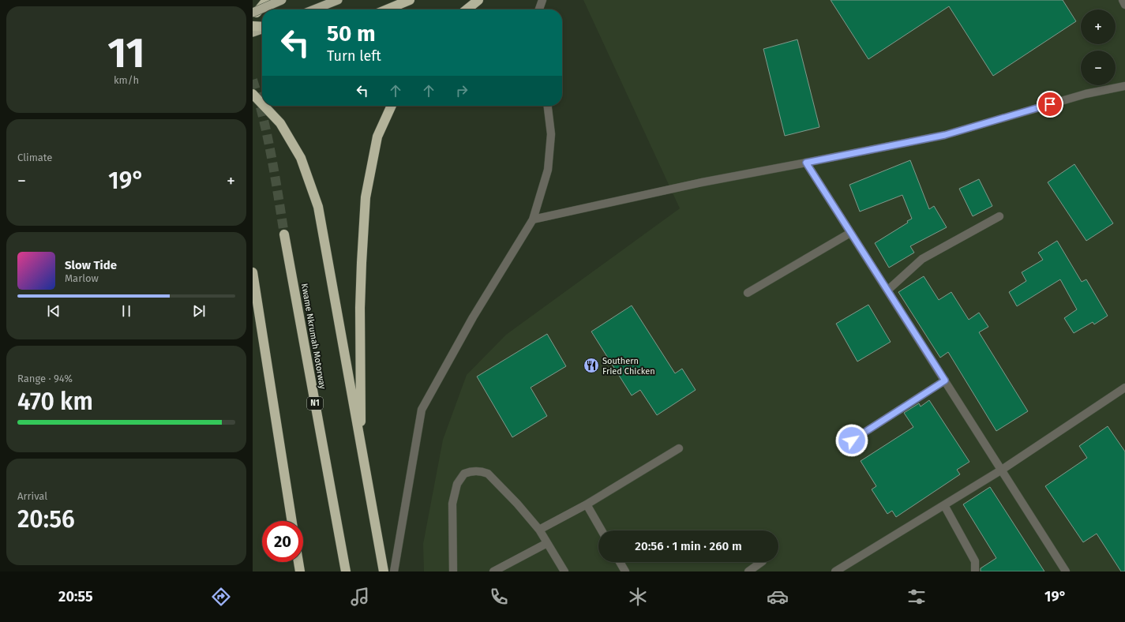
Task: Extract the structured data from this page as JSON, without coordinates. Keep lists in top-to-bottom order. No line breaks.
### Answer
{"streets":{"highway":["Kwame Nkrumah Motorway","N1"]},"places":{"restaurant":["Southern Fried Chicken"]},"page":{"tile":[["11","km/h"],"Climate",["Range · 94%","470 km"],["Arrival","20:56"]],"map_buttons":["+","−"],"turn":["50 m","Turn left"],"heat":["−","19°","+"],"song":["Slow Tide","Marlow"],"limit":"20","trip":"20:56 · 1 min · 260 m","tabs":["20:55","19°"]}}
